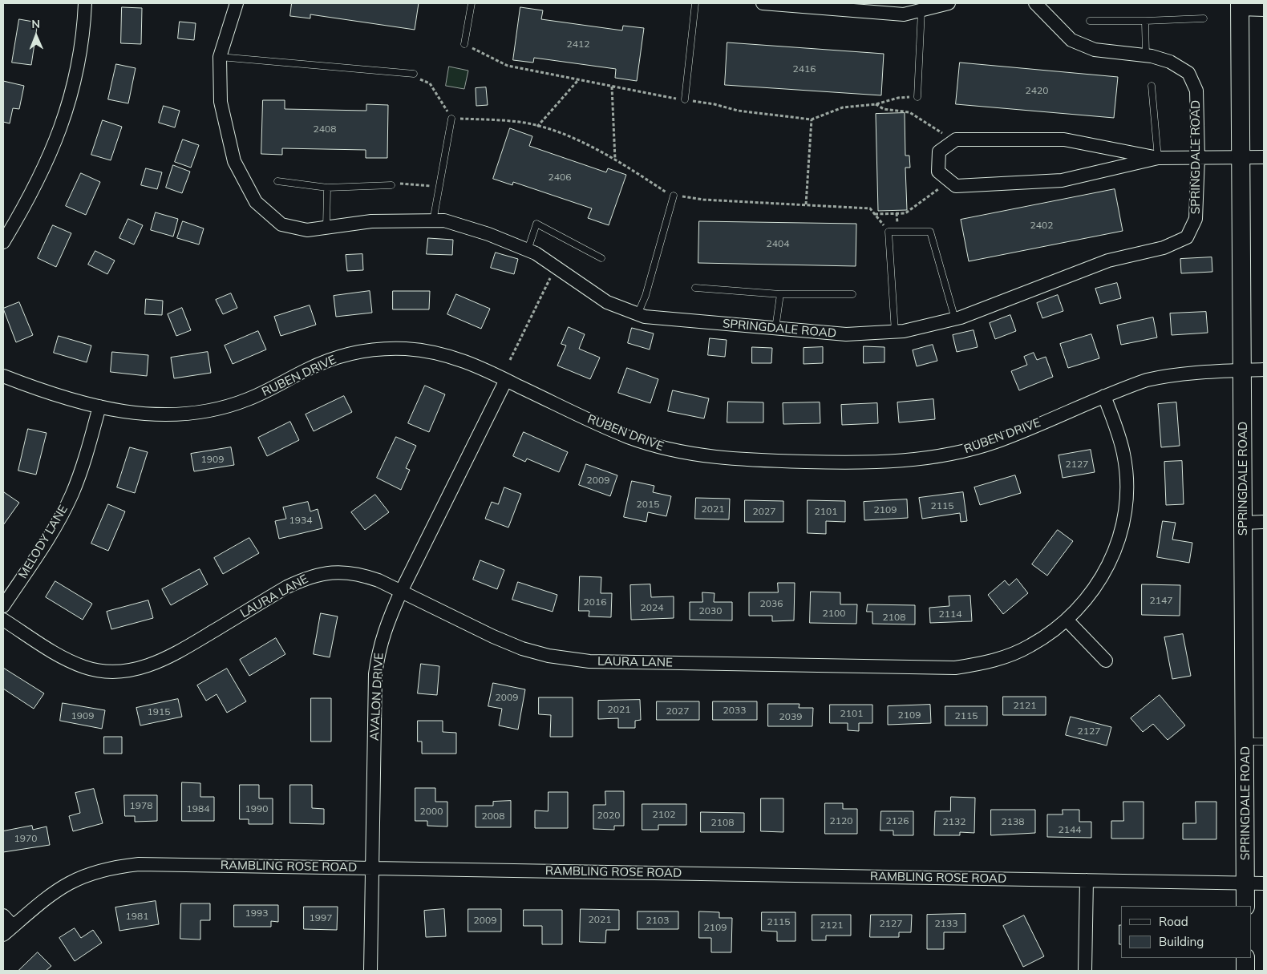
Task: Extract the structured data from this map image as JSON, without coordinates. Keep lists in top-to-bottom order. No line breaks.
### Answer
{"streets":{"street":["SPRINGDALE ROAD","RUBEN DRIVE","MELODY LANE","LAURA LANE","AVALON DRIVE","RAMBLING ROSE ROAD"]},"crossings":[["SPRINGDALE ROAD","RUBEN DRIVE"],["SPRINGDALE ROAD","RAMBLING ROSE ROAD"],["RUBEN DRIVE","MELODY LANE"],["RUBEN DRIVE","LAURA LANE"],["RUBEN DRIVE","AVALON DRIVE"],["LAURA LANE","AVALON DRIVE"],["AVALON DRIVE","RAMBLING ROSE ROAD"]],"house_numbers":["2412","2416","2420","2408","2406","2402","2404","1909","2127","2009","2015","2115","2021","2109","2027","2101","1934","2147","2016","2036","2024","2030","2100","2114","2108","2009","2121","2021","2033","2027","1915","2101","2109","1909","2115","2039","2127","1978","1984","1990","2000","2102","2020","2008","2120","2126","2132","2138","2108","2144","1970","1993","1981","1997","2021","2009","2103","2115","2127","2133","2121","2109"],"legend":["Road","Building"],"north":"top"}
